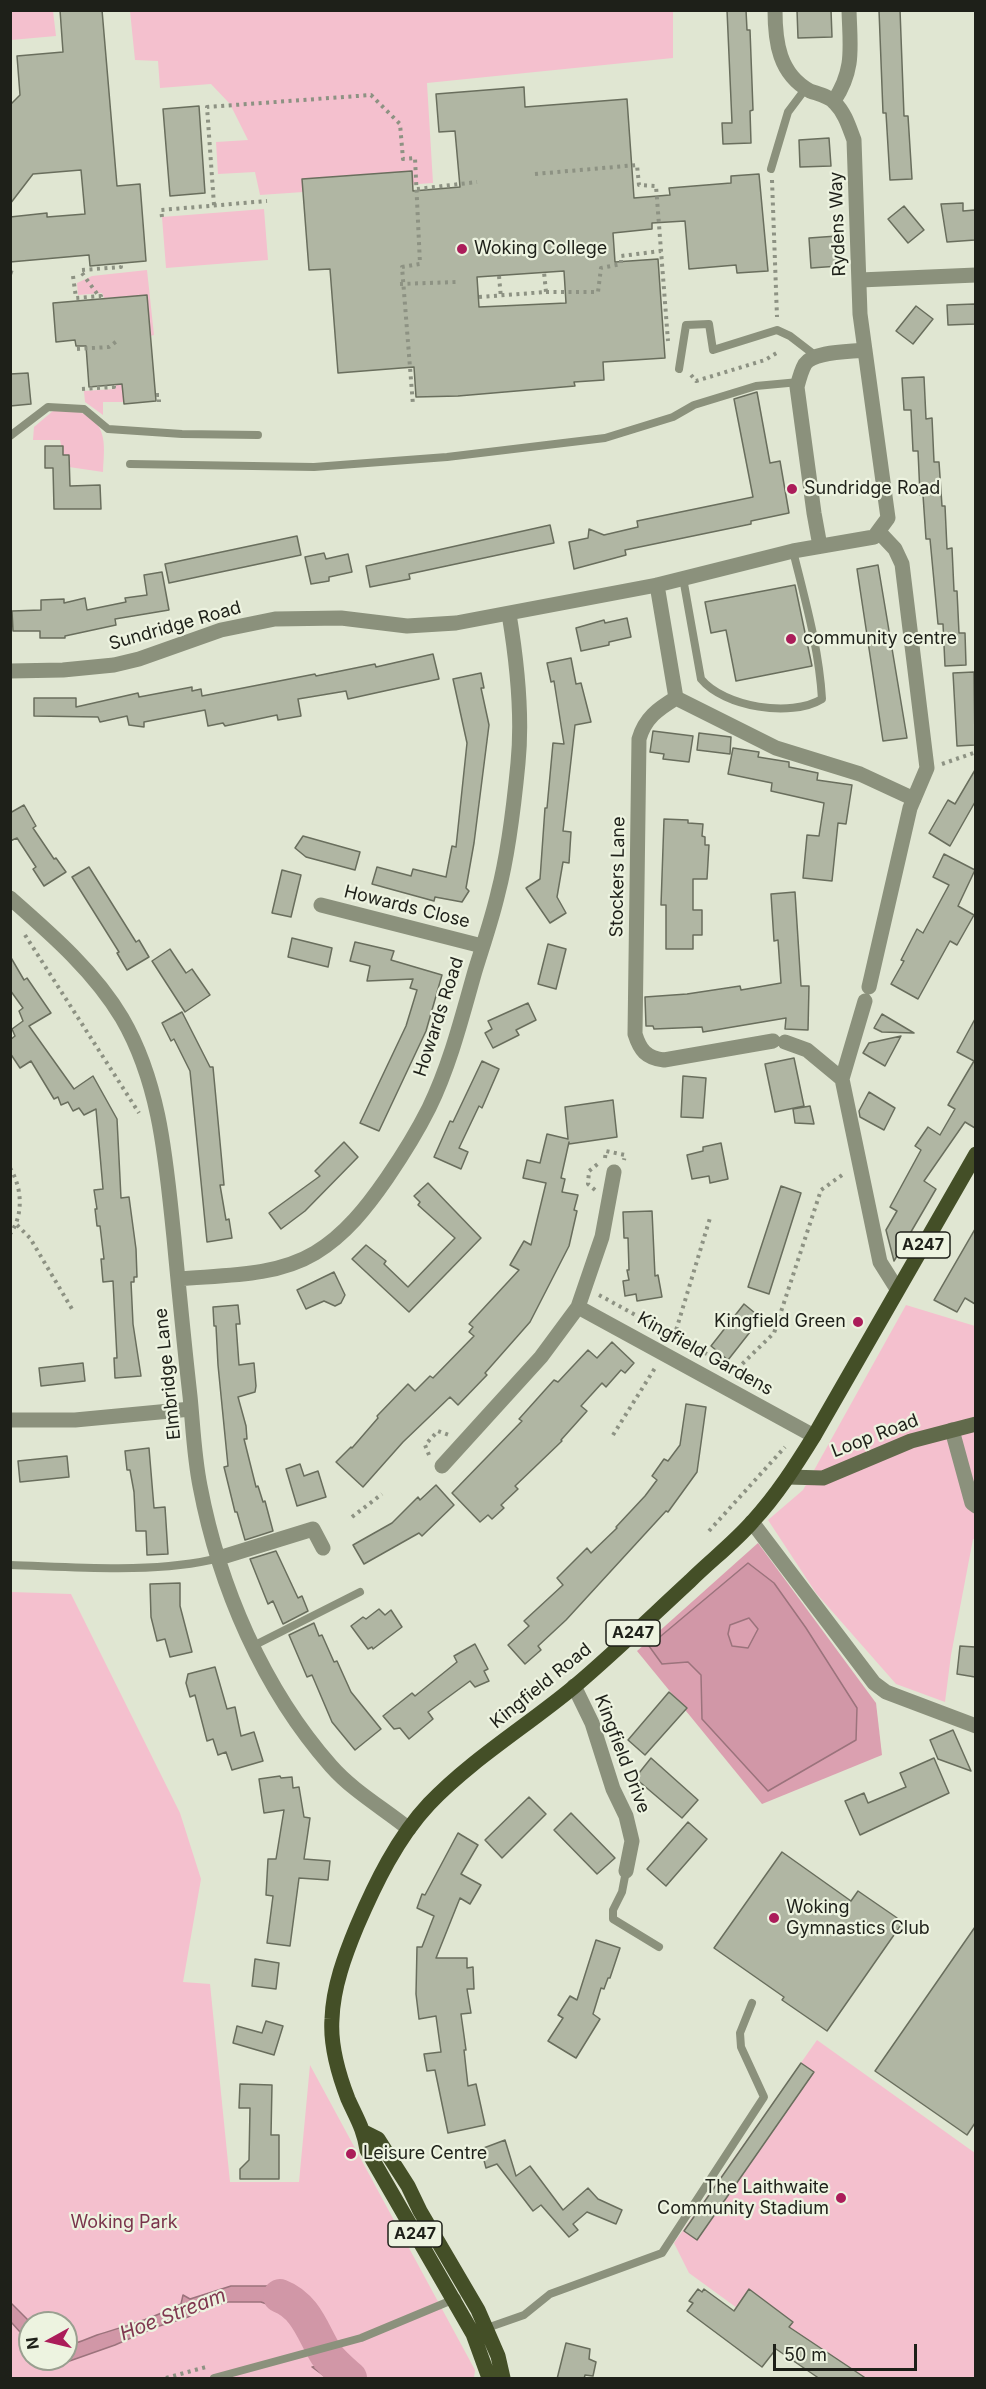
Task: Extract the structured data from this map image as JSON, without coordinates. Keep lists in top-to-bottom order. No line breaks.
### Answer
{"streets":{"main road":["A247","Loop Road","Kingfield Road"],"street":["Rydens Way","Sundridge Road","Stockers Lane","Howards Close","Howards Road","Kingfield Gardens","Elmbridge Lane","Kingfield Drive"]},"crossings":[["Rydens Way","Sundridge Road"],["Sundridge Road","Howards Road"],["Howards Close","Howards Road"],["Howards Road","Elmbridge Lane"],["Kingfield Gardens","Kingfield Road"],["Elmbridge Lane","Kingfield Road"],["Loop Road","Kingfield Road"],["Kingfield Road","Kingfield Drive"]],"water":["Hoe Stream"],"parks":["Woking Park"],"places":["Woking College","Sundridge Road","community centre","Kingfield Green","Woking Gymnastics Club","Leisure Centre","The Laithwaite Community Stadium"],"scale_bar":"50 m","north":"left"}
